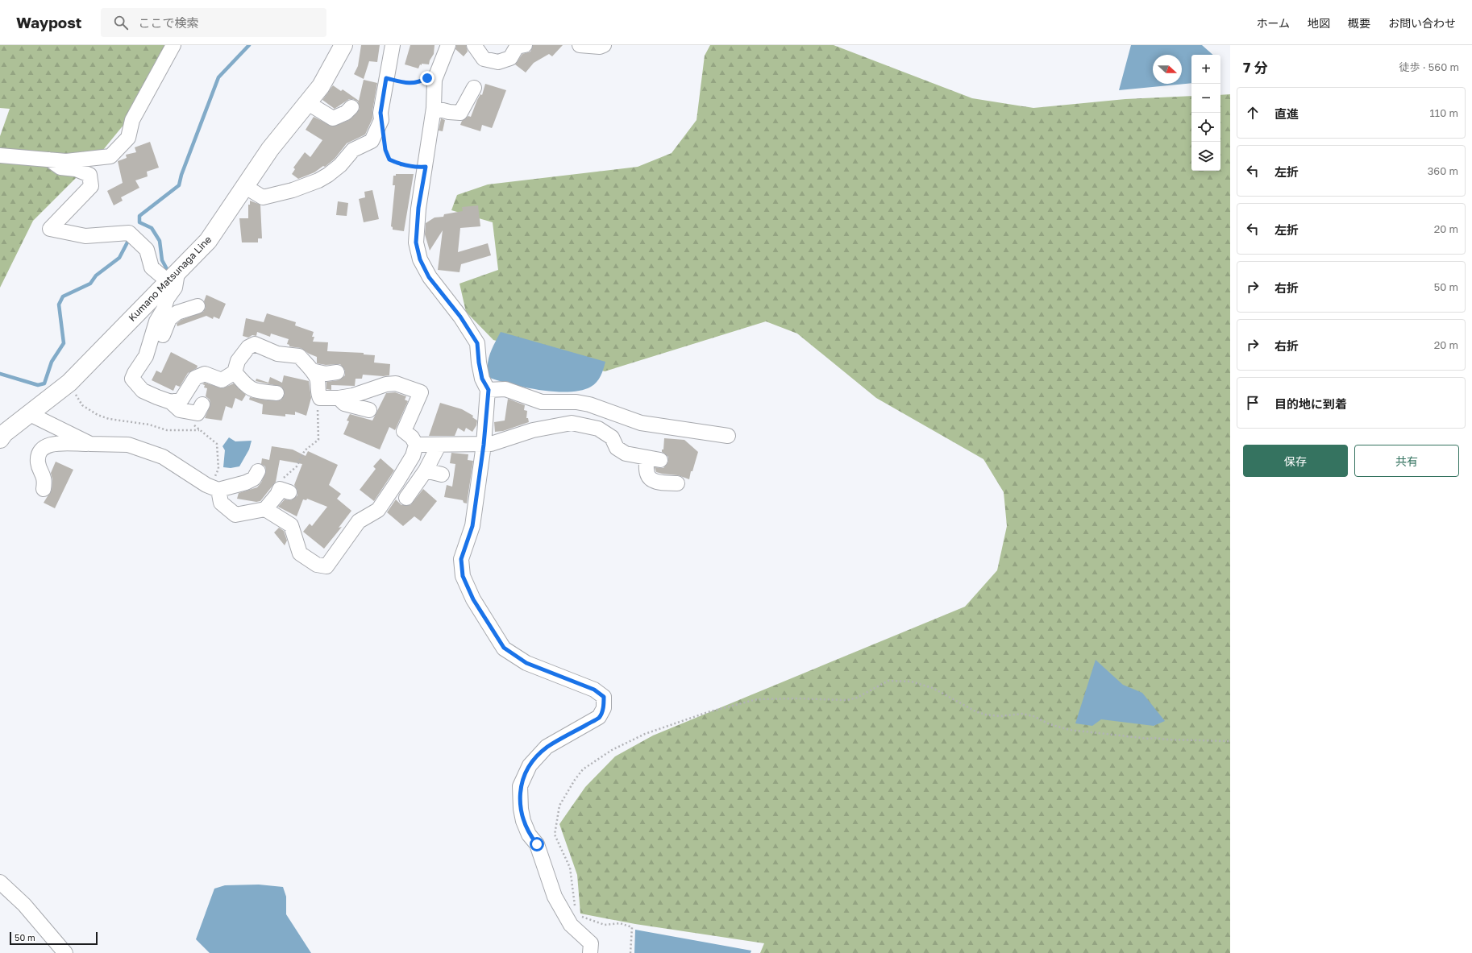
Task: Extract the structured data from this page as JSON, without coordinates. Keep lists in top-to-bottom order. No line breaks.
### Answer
{"streets":{"main road":["Kumano Matsunaga Line"]},"scale_bar":"50 m","north":"right","page":{"header":"Waypost","search":"ここで検索","nav":["ホーム","地図","概要","お問い合わせ"],"heading":["7 分","徒歩 · 560 m"],"map_buttons":["+","−"],"list":[["直進","110 m"],["左折","360 m"],["左折","20 m"],["右折","50 m"],["右折","20 m"],"目的地に到着"],"buttons":["保存","共有"],"scale":"50 m"}}
